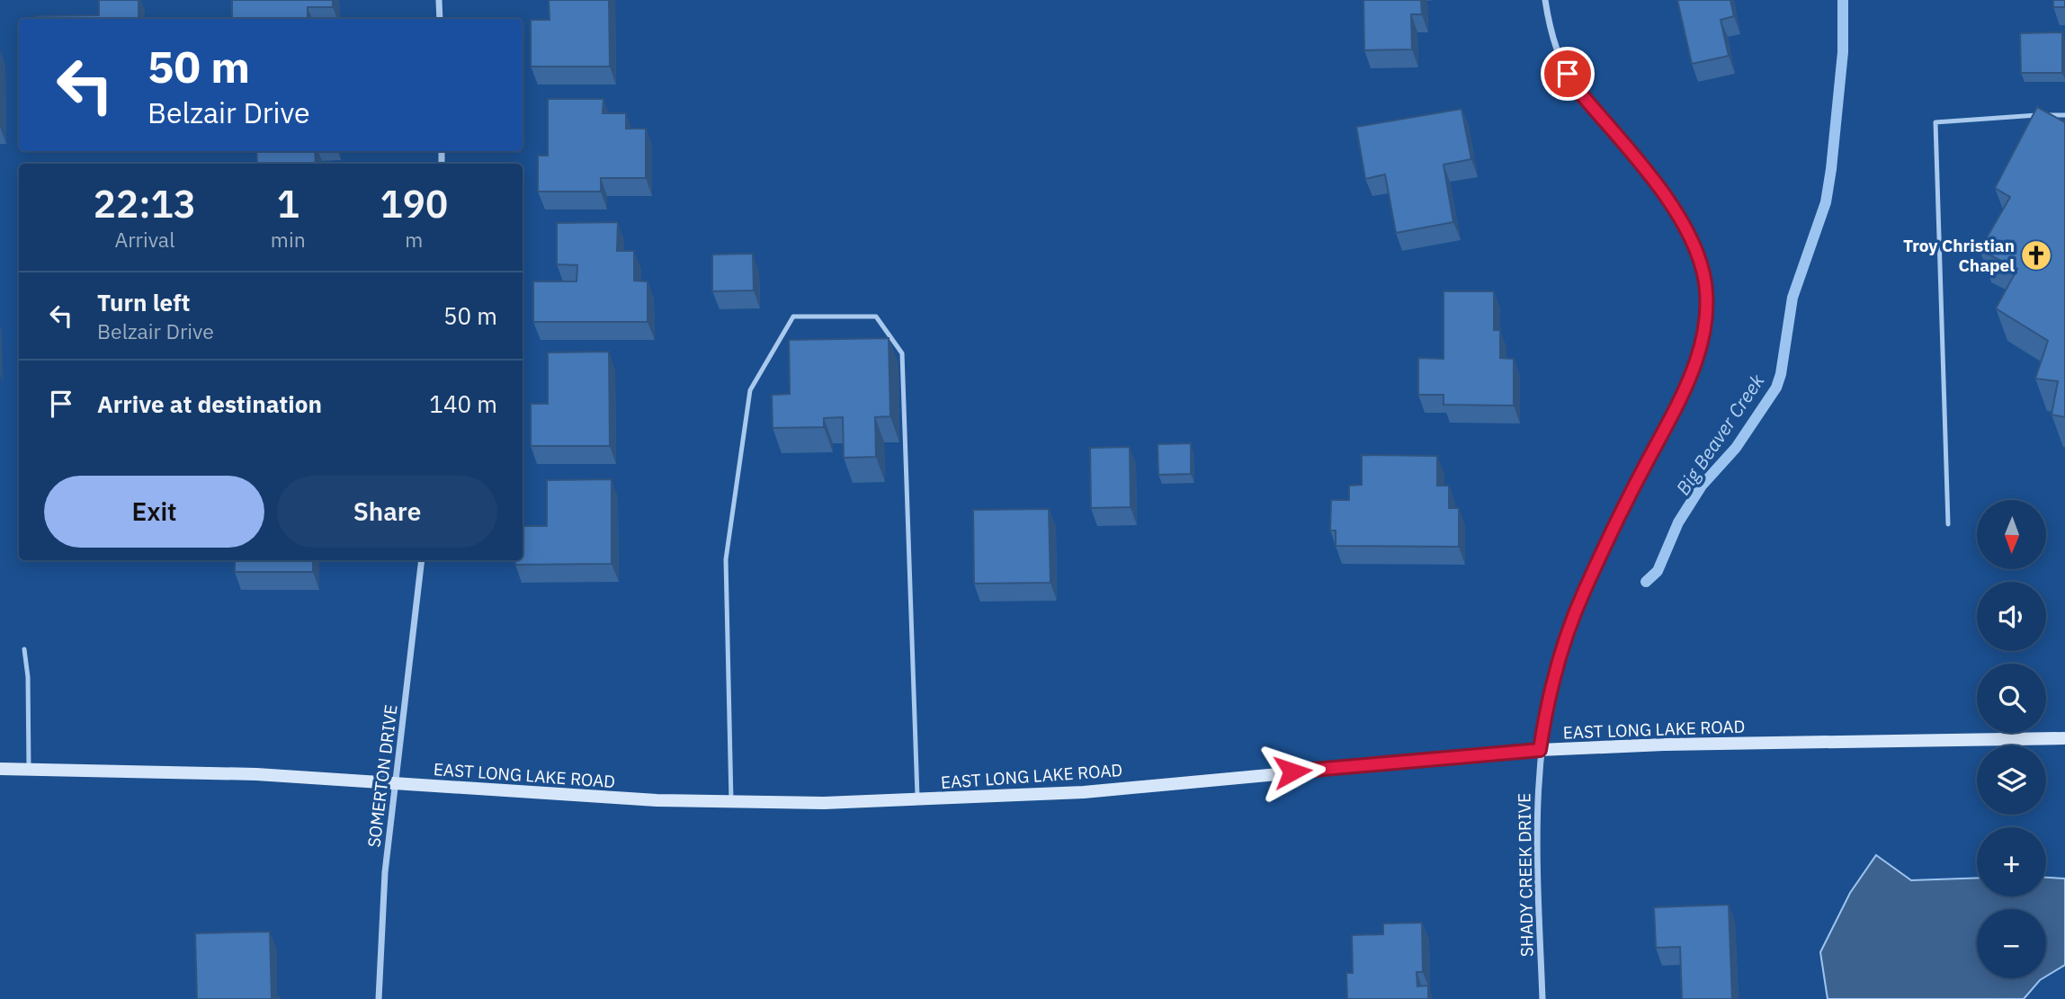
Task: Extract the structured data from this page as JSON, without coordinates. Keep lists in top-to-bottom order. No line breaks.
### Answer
{"streets":{"main road":["EAST LONG LAKE ROAD"],"street":["SOMERTON DRIVE","SHADY CREEK DRIVE"]},"crossings":[["EAST LONG LAKE ROAD","SOMERTON DRIVE"],["EAST LONG LAKE ROAD","SHADY CREEK DRIVE"]],"water":["Big Beaver Creek"],"places":{"church":["Troy Christian Chapel"]},"north":"bottom","page":{"turn":["50 m","Belzair Drive"],"eta":["22:13","Arrival","1","min","190","m"],"list":[{"name":"Turn left","note":"Belzair Drive","value":"50 m"},{"name":"Arrive at destination","value":"140 m"}],"buttons":["Exit","Share"],"map_buttons":["+","−"]}}
